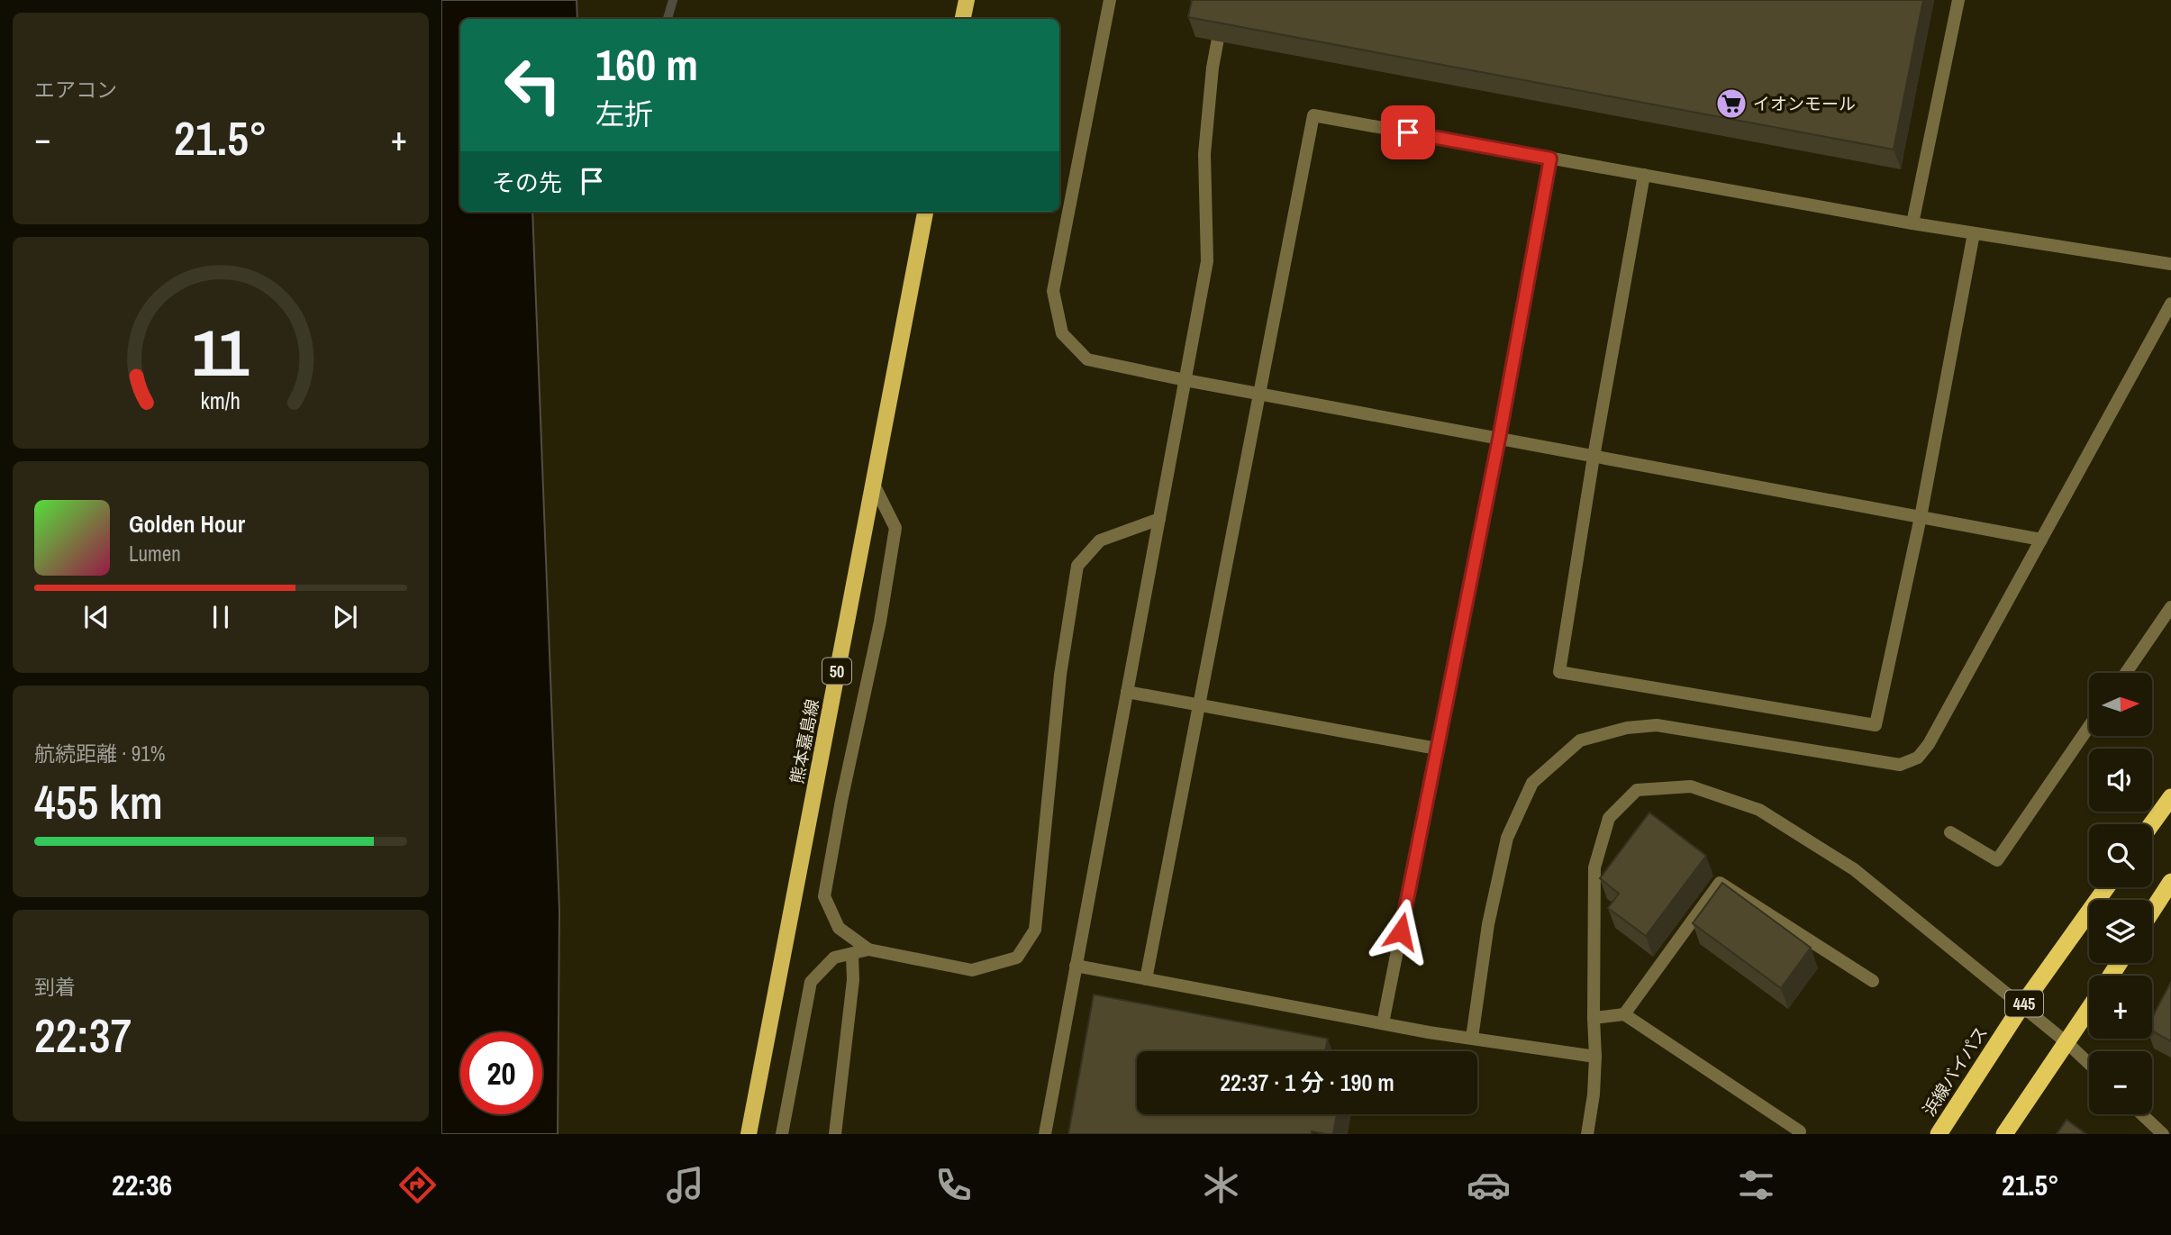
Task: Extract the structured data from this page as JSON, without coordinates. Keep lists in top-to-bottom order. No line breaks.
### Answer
{"streets":{"highway":["445","浜線バイパス"],"main road":["50","熊本嘉島線"]},"places":{"supermarket":["イオンモール"]},"north":"right","page":{"tile":["エアコン",["航続距離 · 91%","455 km"],["到着","22:37"]],"turn":["160 m","左折"],"heat":["−","21.5°","+"],"then":"その先","song":["Golden Hour","Lumen"],"map_buttons":["+","−"],"limit":"20","trip":"22:37 · 1 分 · 190 m","tabs":["22:36","21.5°"],"gauge":["11","km/h"]}}
